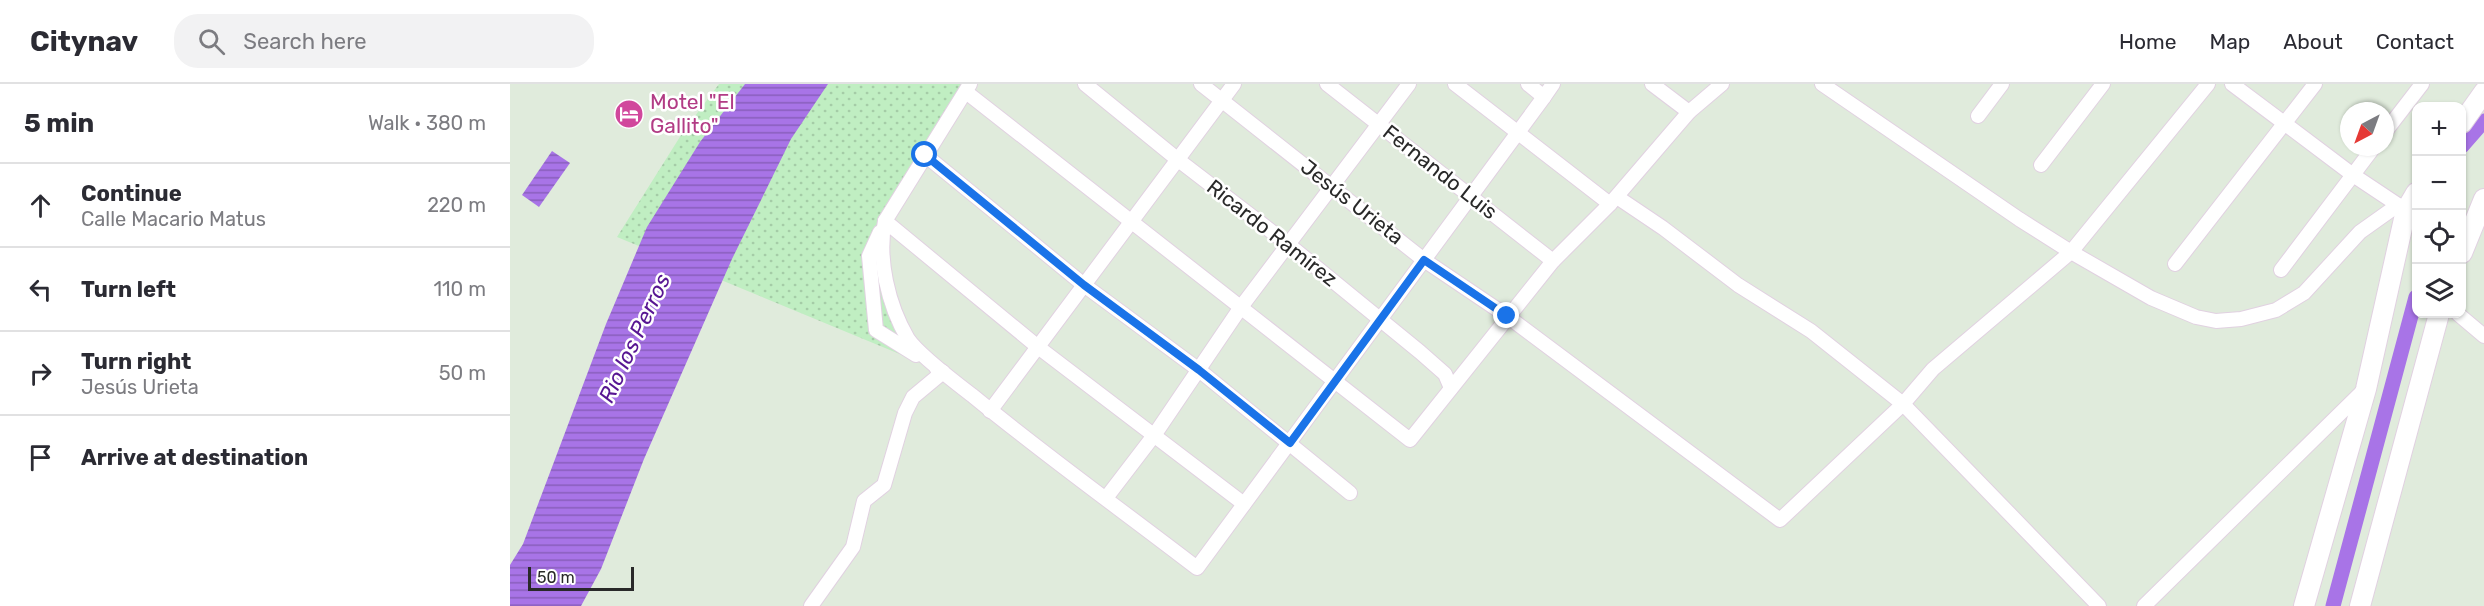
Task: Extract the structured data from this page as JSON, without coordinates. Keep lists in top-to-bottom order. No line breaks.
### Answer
{"streets":{"street":["Fernando Luis","Jesús Urieta","Ricardo Ramírez"]},"water":["Rio los Perros"],"places":{"hotel":["Motel \"El Gallito\""]},"scale_bar":"50 m","north":"bottom left","page":{"header":"Citynav","search":"Search here","nav":["Home","Map","About","Contact"],"heading":["5 min","Walk · 380 m"],"map_buttons":["+","−"],"list":[["Continue","Calle Macario Matus","220 m"],["Turn left","110 m"],["Turn right","Jesús Urieta","50 m"],"Arrive at destination"],"scale":"50 m"}}
